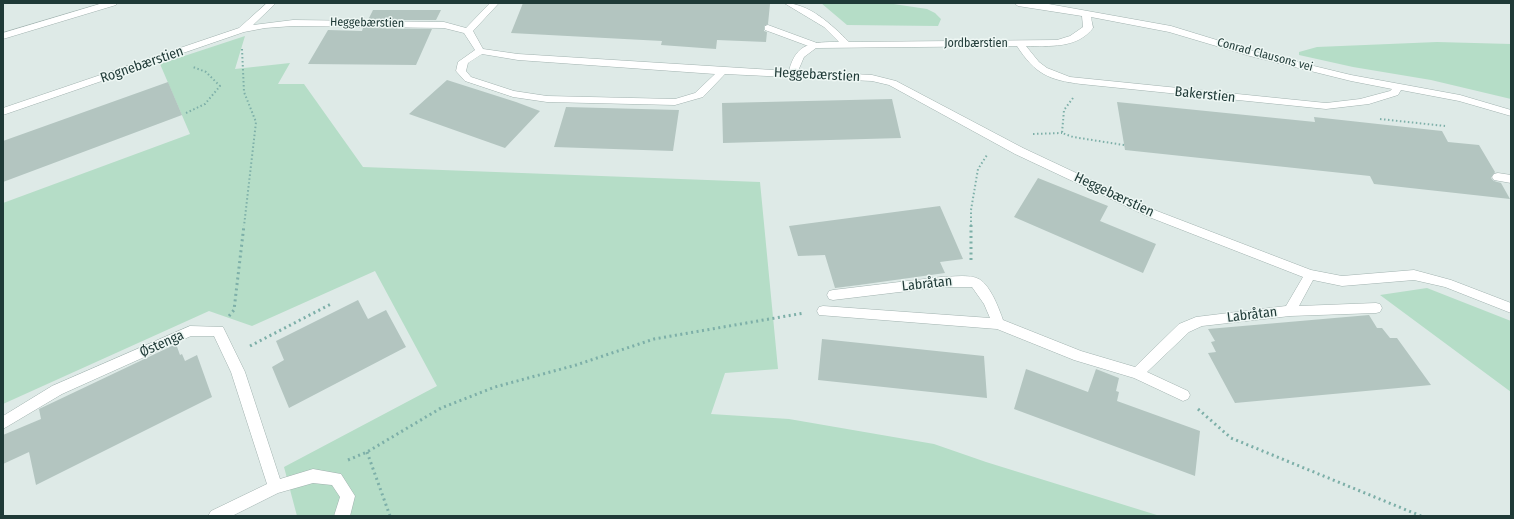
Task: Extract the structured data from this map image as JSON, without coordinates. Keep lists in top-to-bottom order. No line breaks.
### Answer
{"streets":{"street":["Heggebærstien","Jordbærstien","Conrad Clausons vei","Rognebærstien","Bakerstien","Labråtan","Østenga"]},"crossings":[["Heggebærstien","Rognebærstien"],["Heggebærstien","Labråtan"],["Jordbærstien","Conrad Clausons vei"],["Jordbærstien","Bakerstien"],["Conrad Clausons vei","Bakerstien"]]}
